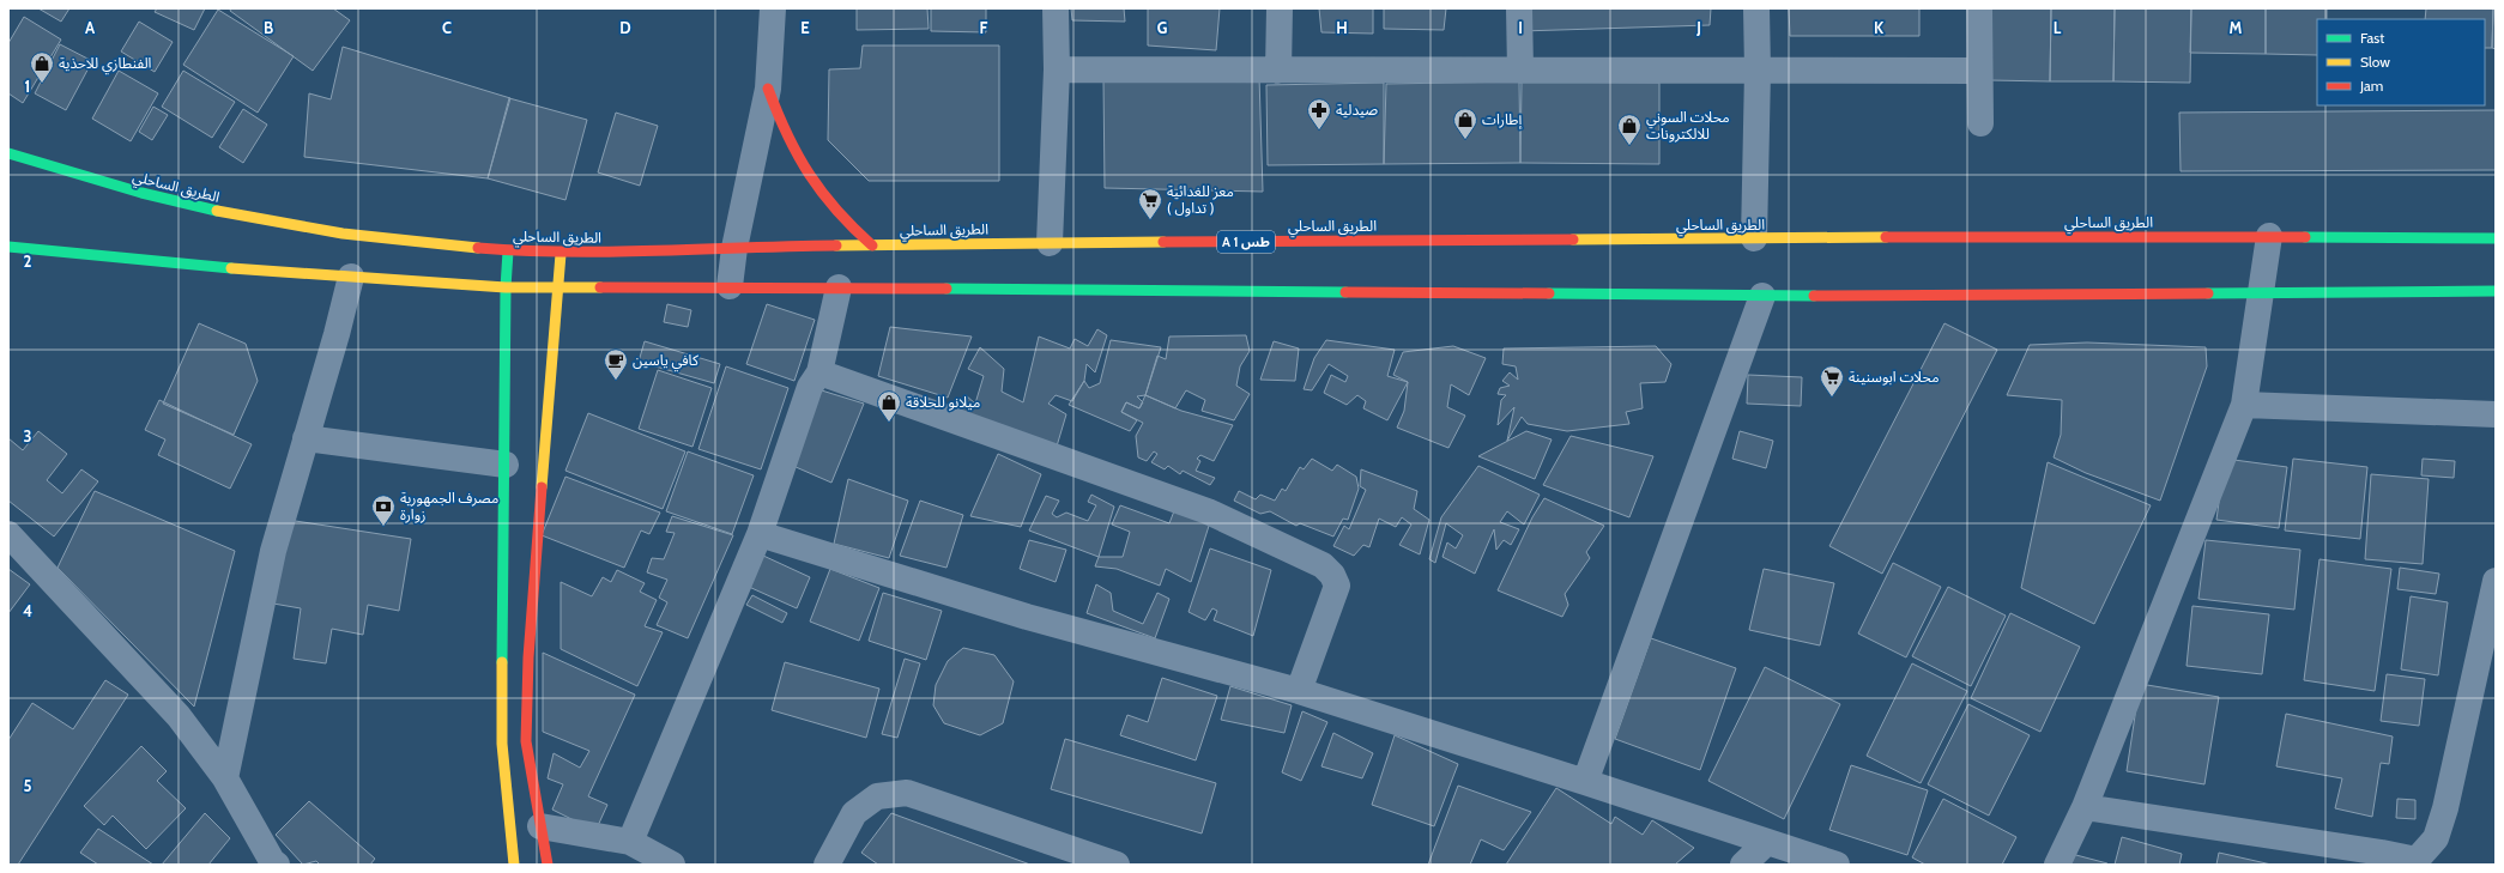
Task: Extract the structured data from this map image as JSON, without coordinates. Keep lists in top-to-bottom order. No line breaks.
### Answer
{"streets":{"main road":["الطريق الساحلي","A 1 طس"]},"places":{"shop":["الفنطازي للاحذية","إطارات","محلات السوني للالكترونات","ميلانو للحلاقة"],"pharmacy":["صيدلية"],"supermarket":["معز للغدائية ( تداول )","محلات ابوسنينة"],"cafe":["كافي ياسين"],"bank":["مصرف الجمهورية زوارة"]},"legend":["Fast","Slow","Jam"],"grid":{"columns":["A","B","C","D","E","F","G","H","I","J","K","L","M"],"rows":["1","2","3","4","5"]}}
